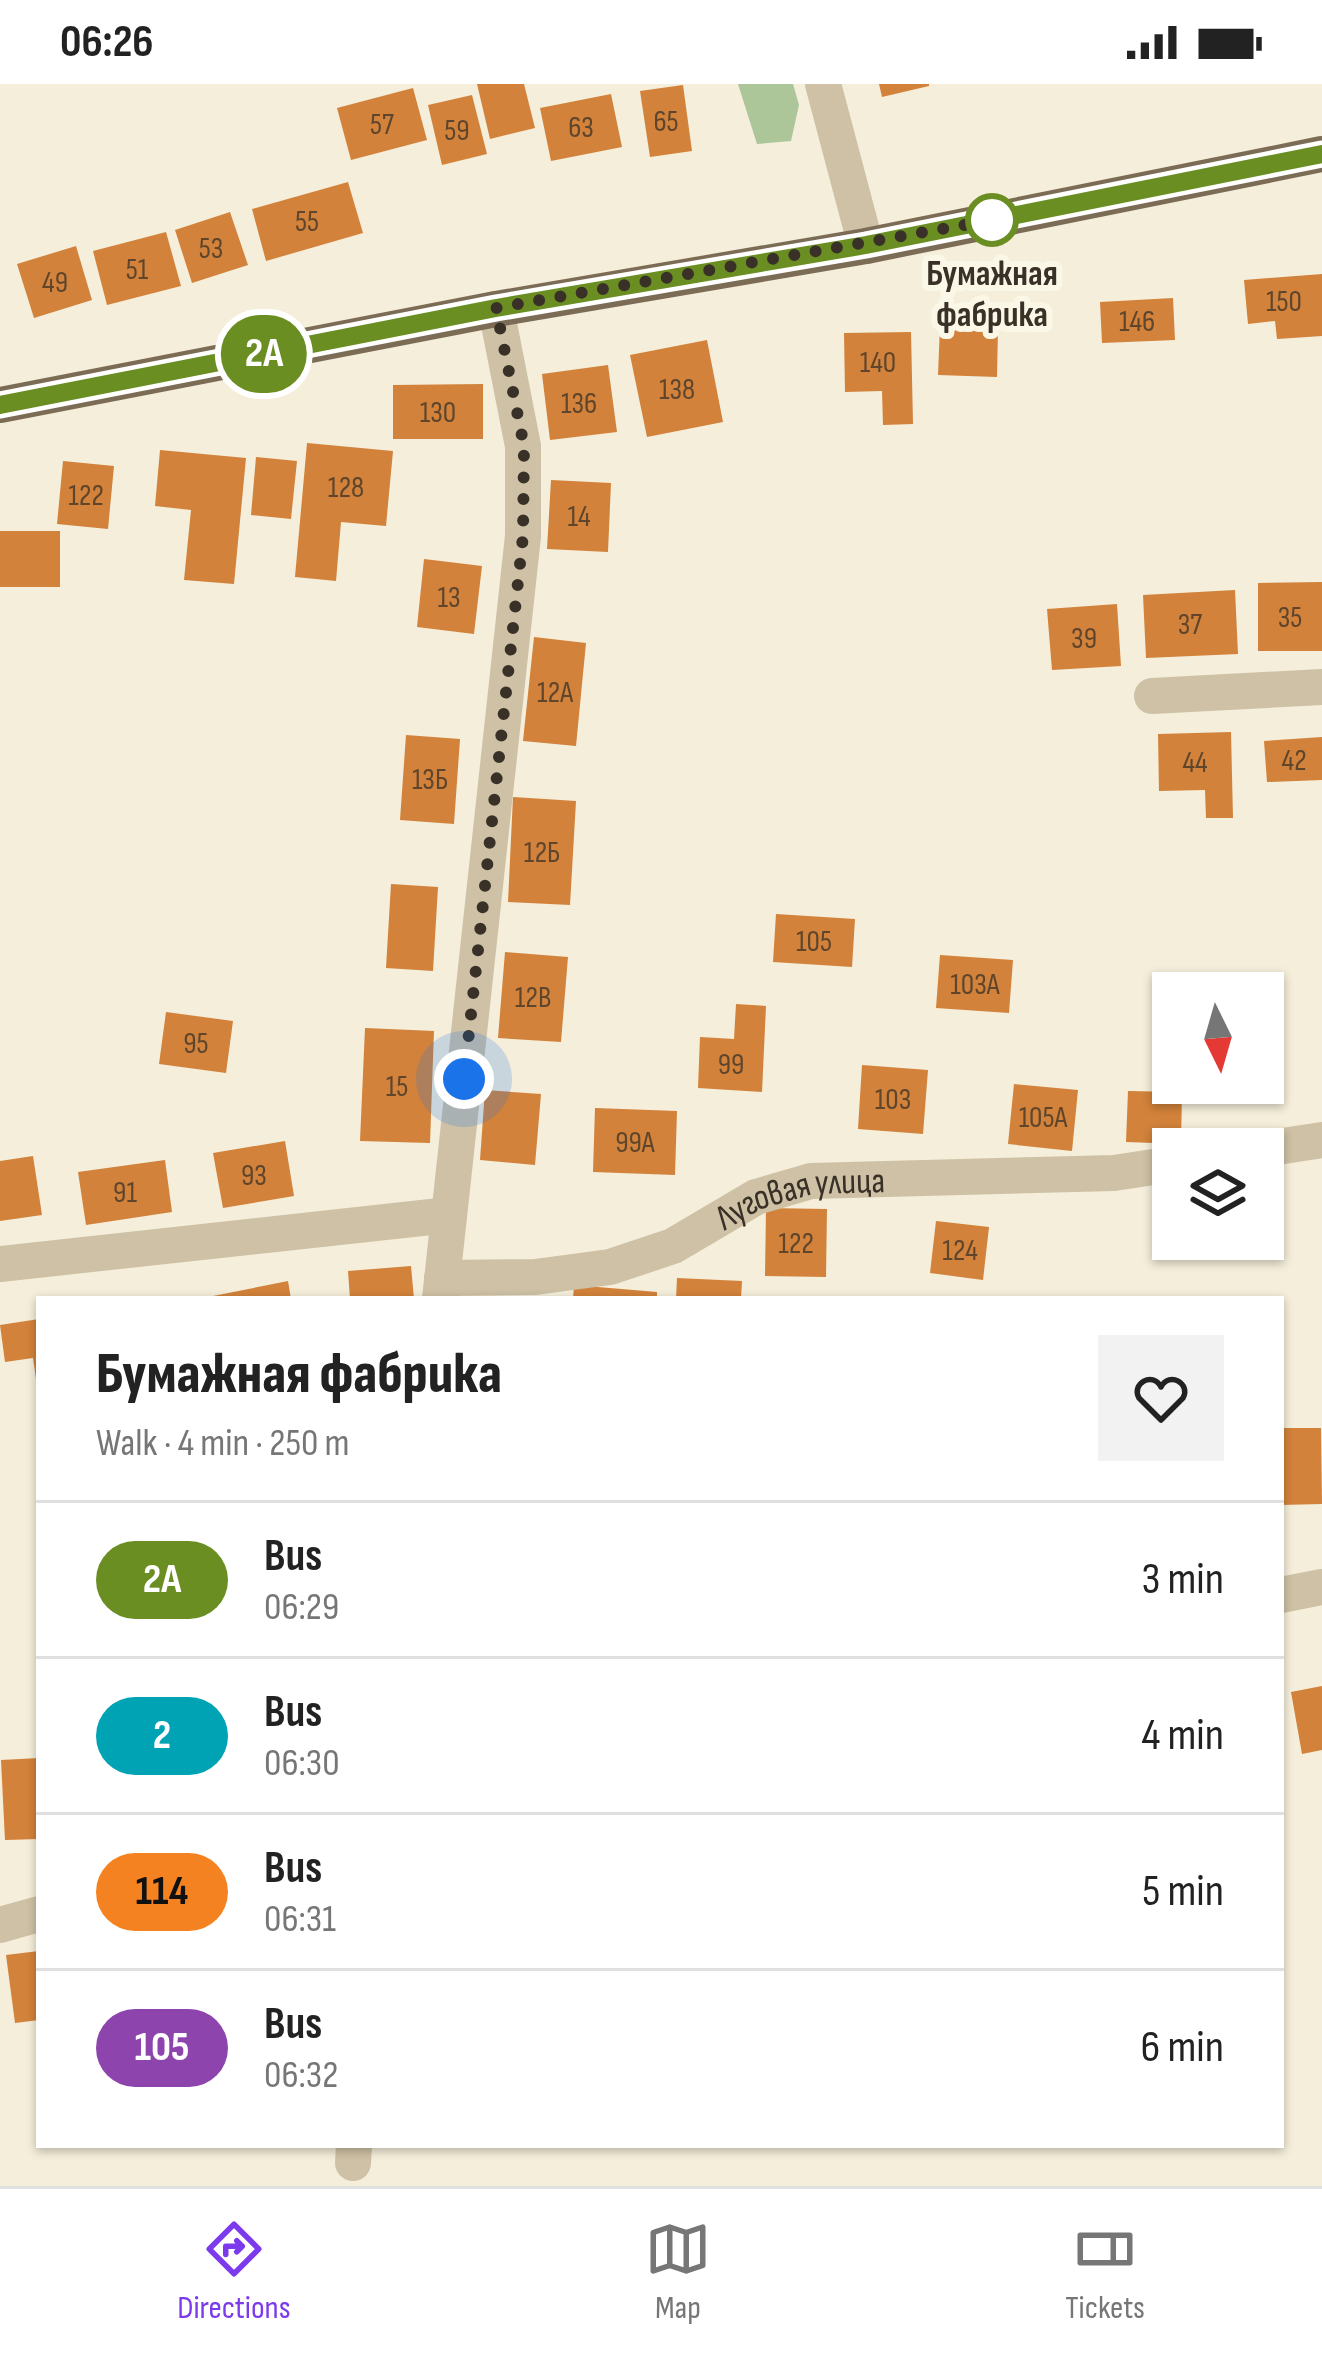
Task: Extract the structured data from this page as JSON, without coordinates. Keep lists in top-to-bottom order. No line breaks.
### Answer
{"streets":{"street":["Луговая улица"]},"places":["Бумажная фабрика"],"lines":["bus line 2А"],"house_numbers":["65","57","63","59","55","53","51","49","150","146","140","138","136","130","128","122","14","13","35","37","39","12А","42","44","13Б","12Б","105","103А","12В","95","99","15","103","105А","99А","93","91","122","124"],"north":"bottom","page":{"status":"06:26","on_map":"2А","heading":["Бумажная фабрика","Walk · 4 min · 250 m"],"list":[{"mark":"2А","name":"Bus","note":"06:29","value":"3 min"},{"mark":"2","name":"Bus","note":"06:30","value":"4 min"},{"mark":"114","name":"Bus","note":"06:31","value":"5 min"},{"mark":"105","name":"Bus","note":"06:32","value":"6 min"}],"tabs":["Directions","Map","Tickets"]}}
